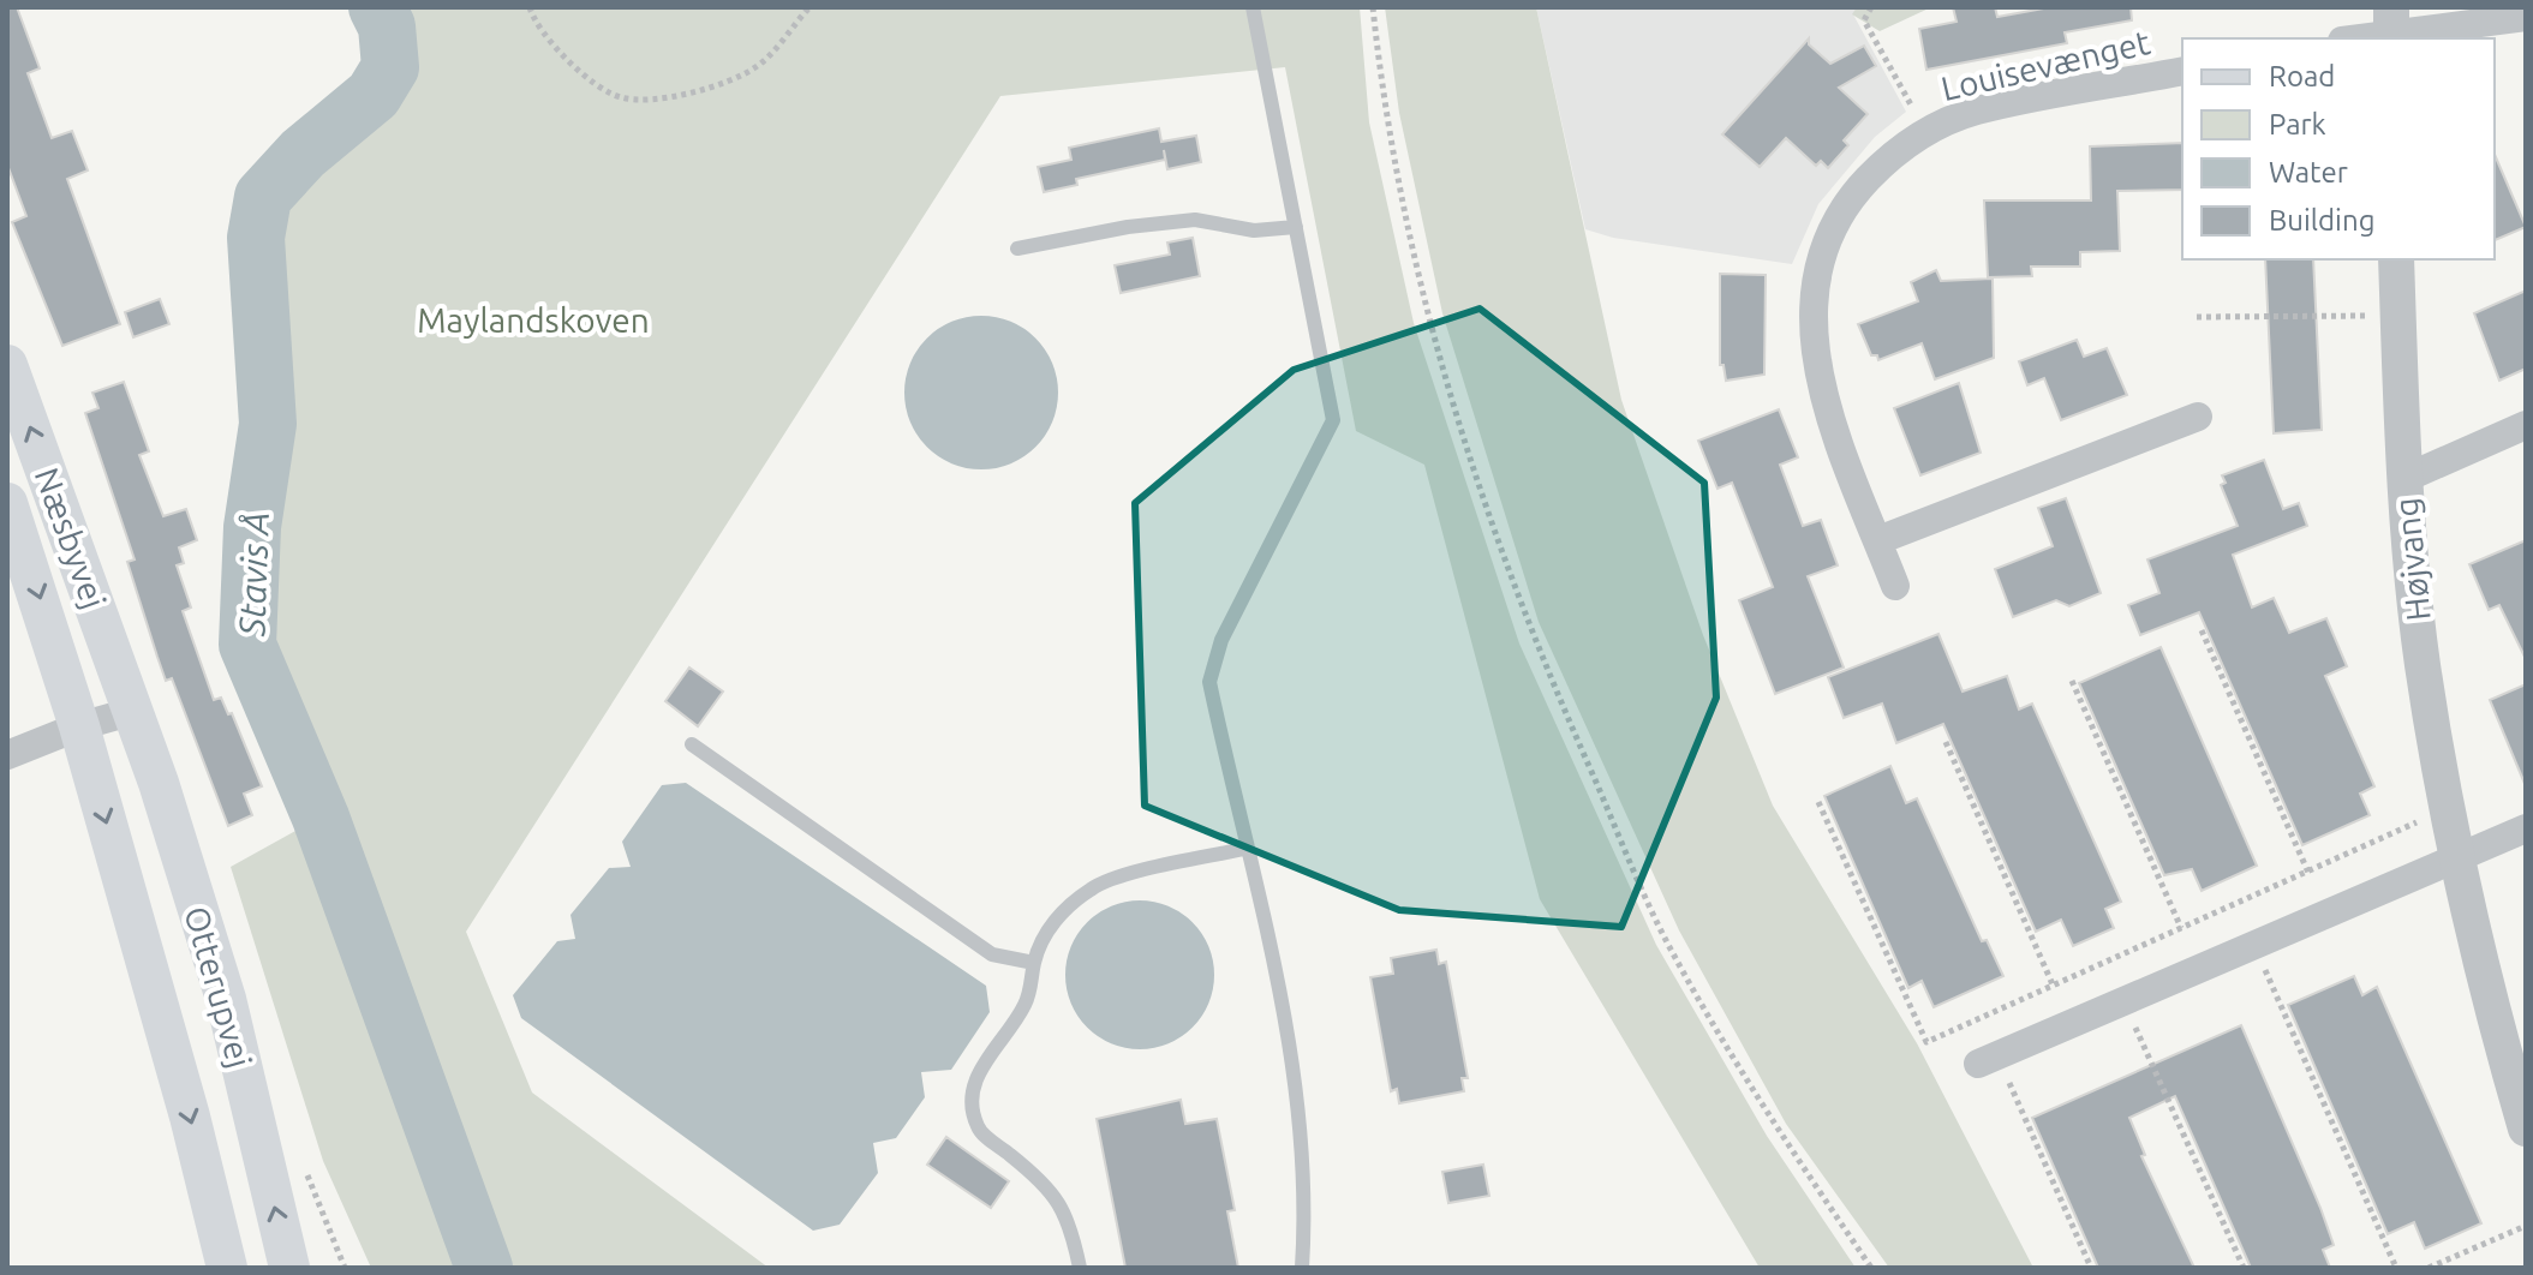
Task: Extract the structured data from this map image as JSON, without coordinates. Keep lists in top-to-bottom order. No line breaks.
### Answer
{"streets":{"main road":["Næsbyvej","Otterupvej"],"street":["Louisevænget","Højvang"]},"crossings":[["Næsbyvej","Otterupvej"]],"water":["Stavis Å"],"parks":["Maylandskoven"],"legend":["Road","Park","Water","Building"]}
